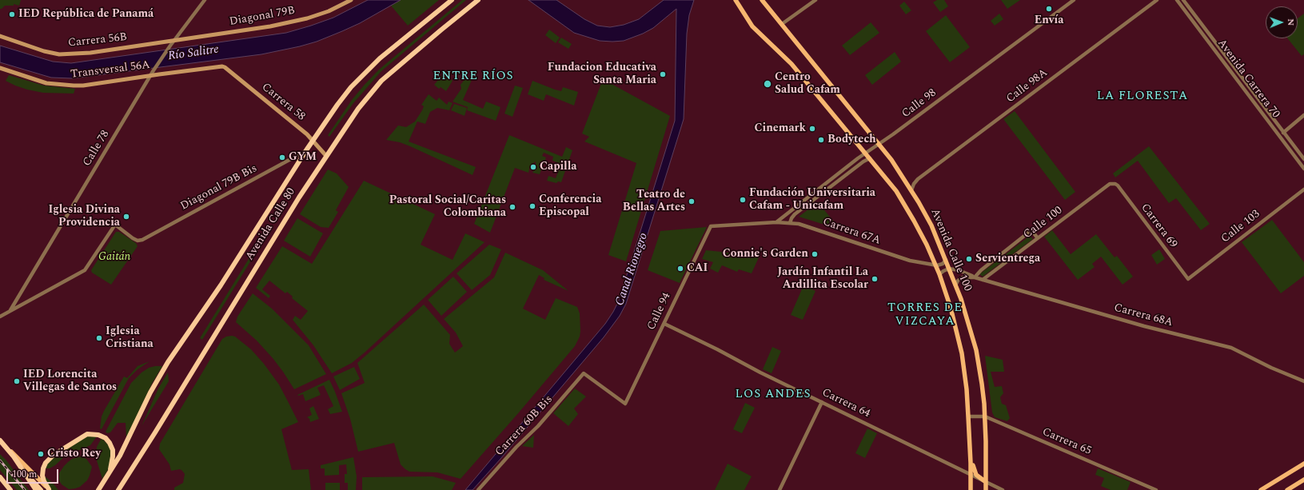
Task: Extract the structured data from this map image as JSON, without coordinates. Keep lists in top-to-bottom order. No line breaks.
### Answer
{"streets":{"highway":["Avenida Calle 80"],"main road":["Diagonal 79B","Carrera 56B","Transversal 56A","Carrera 58","Avenida Calle 100"],"street":["Avenida Carrera 70","Calle 98A","Calle 98","Calle 78","Diagonal 79B Bis","Calle 100","Carrera 69","Calle 103","Carrera 67A","Calle 94","Carrera 68A","Carrera 64","Carrera 60B Bis","Carrera 65"]},"crossings":[["Diagonal 79B","Carrera 56B"],["Diagonal 79B","Calle 78"],["Carrera 56B","Calle 78"],["Transversal 56A","Carrera 58"],["Transversal 56A","Calle 78"],["Calle 98A","Avenida Calle 100"],["Carrera 58","Avenida Calle 80"],["Calle 98","Carrera 67A"],["Calle 98","Avenida Calle 100"],["Calle 78","Diagonal 79B Bis"],["Diagonal 79B Bis","Avenida Calle 80"],["Calle 100","Carrera 69"],["Calle 100","Carrera 68A"],["Carrera 69","Calle 103"],["Carrera 67A","Avenida Calle 100"],["Carrera 67A","Calle 94"],["Avenida Calle 100","Carrera 68A"],["Avenida Calle 100","Carrera 64"],["Avenida Calle 100","Carrera 65"],["Calle 94","Carrera 64"],["Calle 94","Carrera 60B Bis"]],"districts":["ENTRE RÍOS","LA FLORESTA","TORRES DE VIZCAYA","LOS ANDES"],"water":["Río Salitre","Canal Rionegro"],"parks":["Gaitán"],"places":["Envía","IED República de Panamá","Fundacion Educativa Santa Maria","Centro Salud Cafam","Cinemark","Bodytech","GYM","Capilla","Fundación Universitaria Cafam - Unicafam","Teatro de Bellas Artes","Conferencia Episcopal","Pastoral Social/Caritas Colombiana","Iglesia Divina Providencia","Connie's Garden","Servientrega","CAI","Jardín Infantil La Ardillita Escolar","Iglesia Cristiana","IED Lorencita Villegas de Santos","Cristo Rey"],"scale_bar":"100 m","north":"right"}
